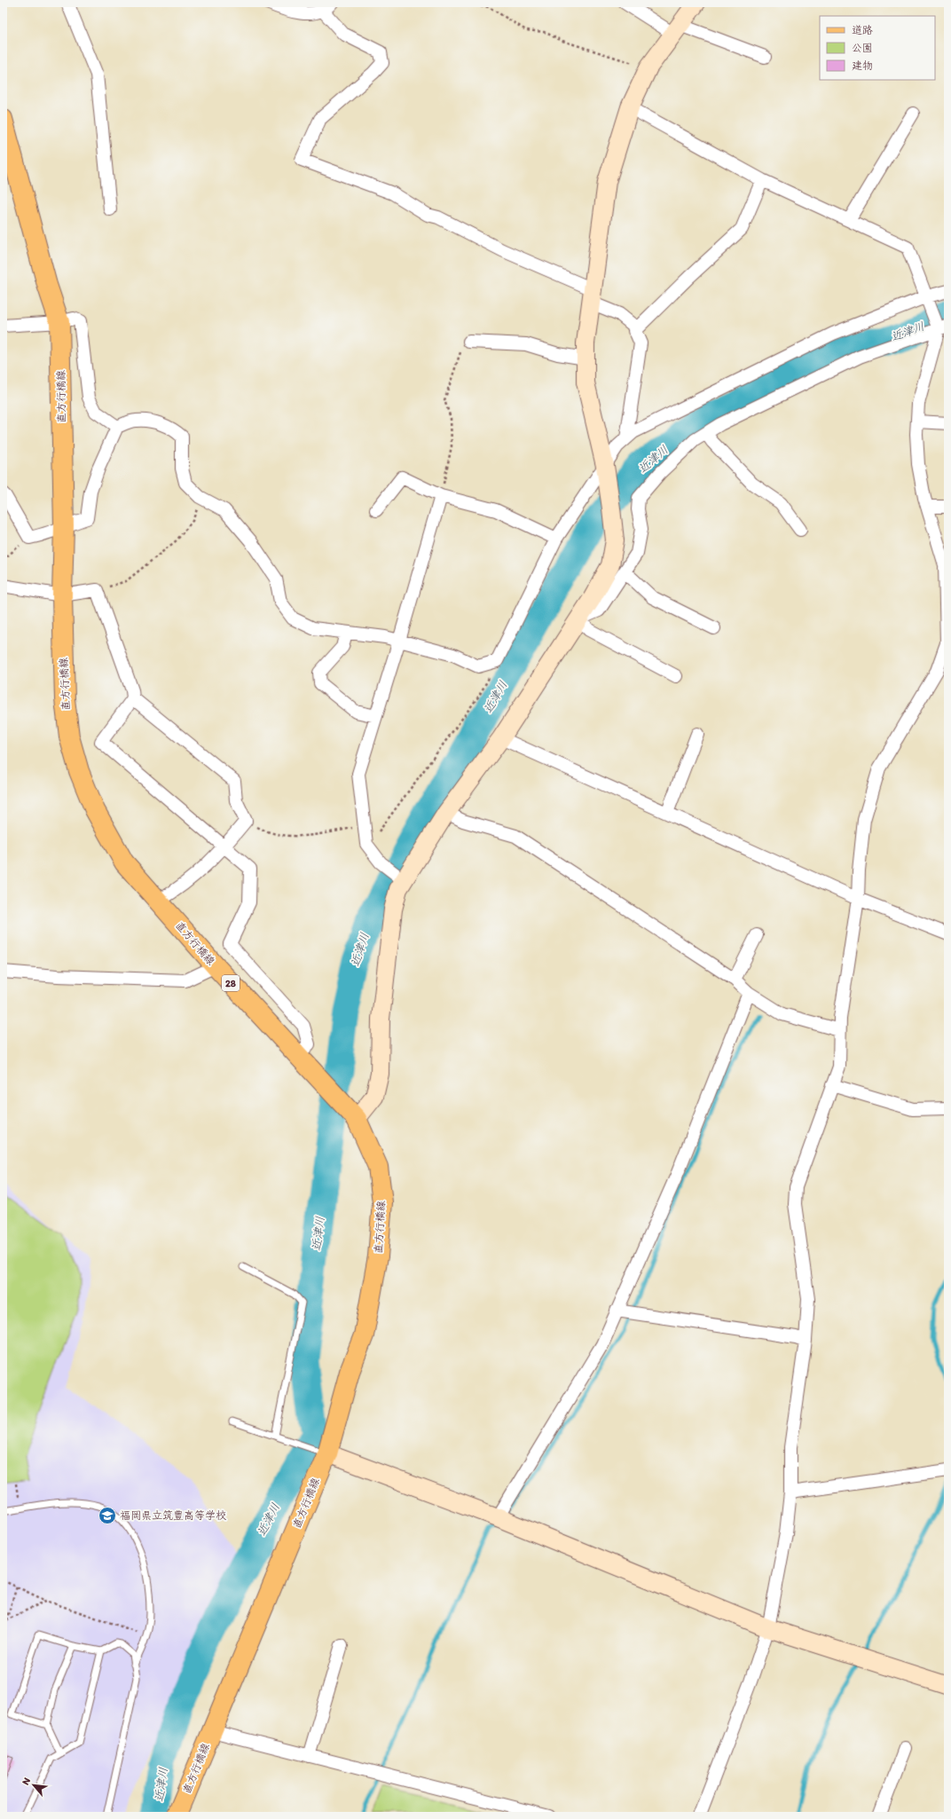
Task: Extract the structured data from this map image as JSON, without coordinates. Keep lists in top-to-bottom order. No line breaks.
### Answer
{"streets":{"main road":["直方行橋線","28"]},"water":["近津川"],"places":{"school or university":["福岡県立筑豊高等学校"]},"legend":["道路","公園","建物"],"north":"top left"}
